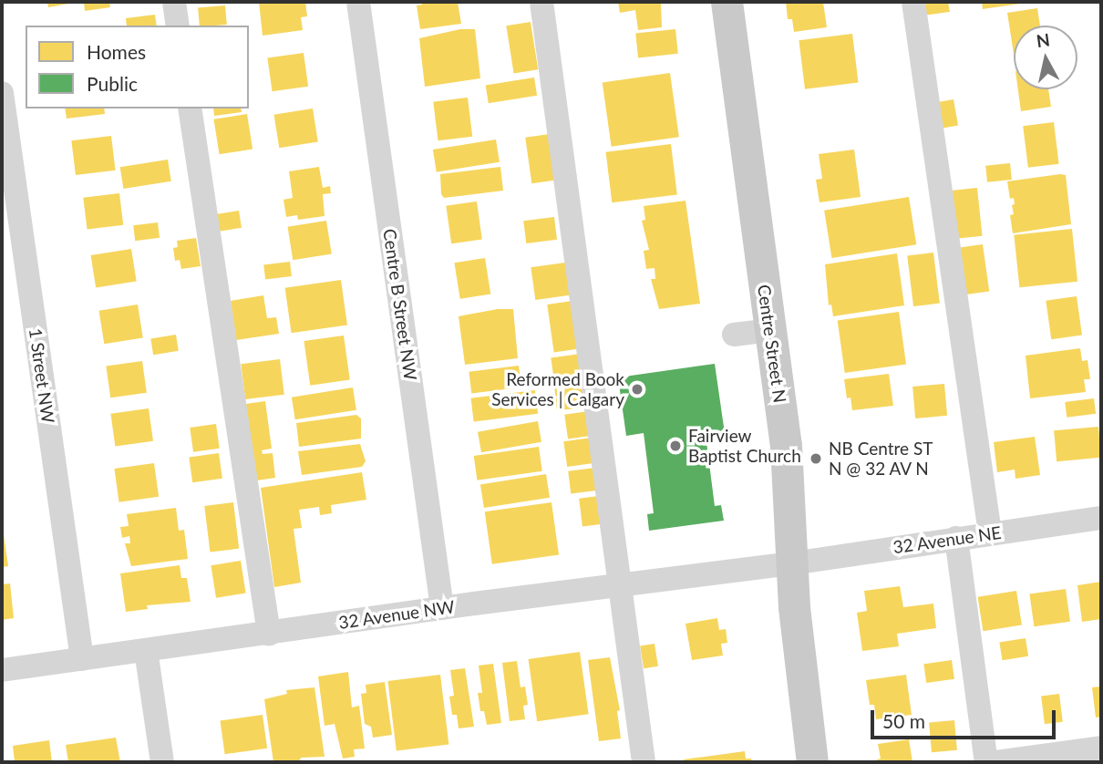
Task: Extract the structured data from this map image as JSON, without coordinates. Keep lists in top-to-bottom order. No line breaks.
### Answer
{"streets":{"main road":["Centre Street N"],"street":["Centre B Street NW","1 Street NW","32 Avenue NE","32 Avenue NW"]},"crossings":[["Centre B Street NW","32 Avenue NW"],["Centre Street N","32 Avenue NE"],["Centre Street N","32 Avenue NW"],["1 Street NW","32 Avenue NW"],["32 Avenue NE","32 Avenue NW"]],"places":["Reformed Book Services | Calgary","Fairview Baptist Church","NB Centre ST N @ 32 AV N"],"legend":["Homes","Public"],"scale_bar":"50 m","north":"top"}
